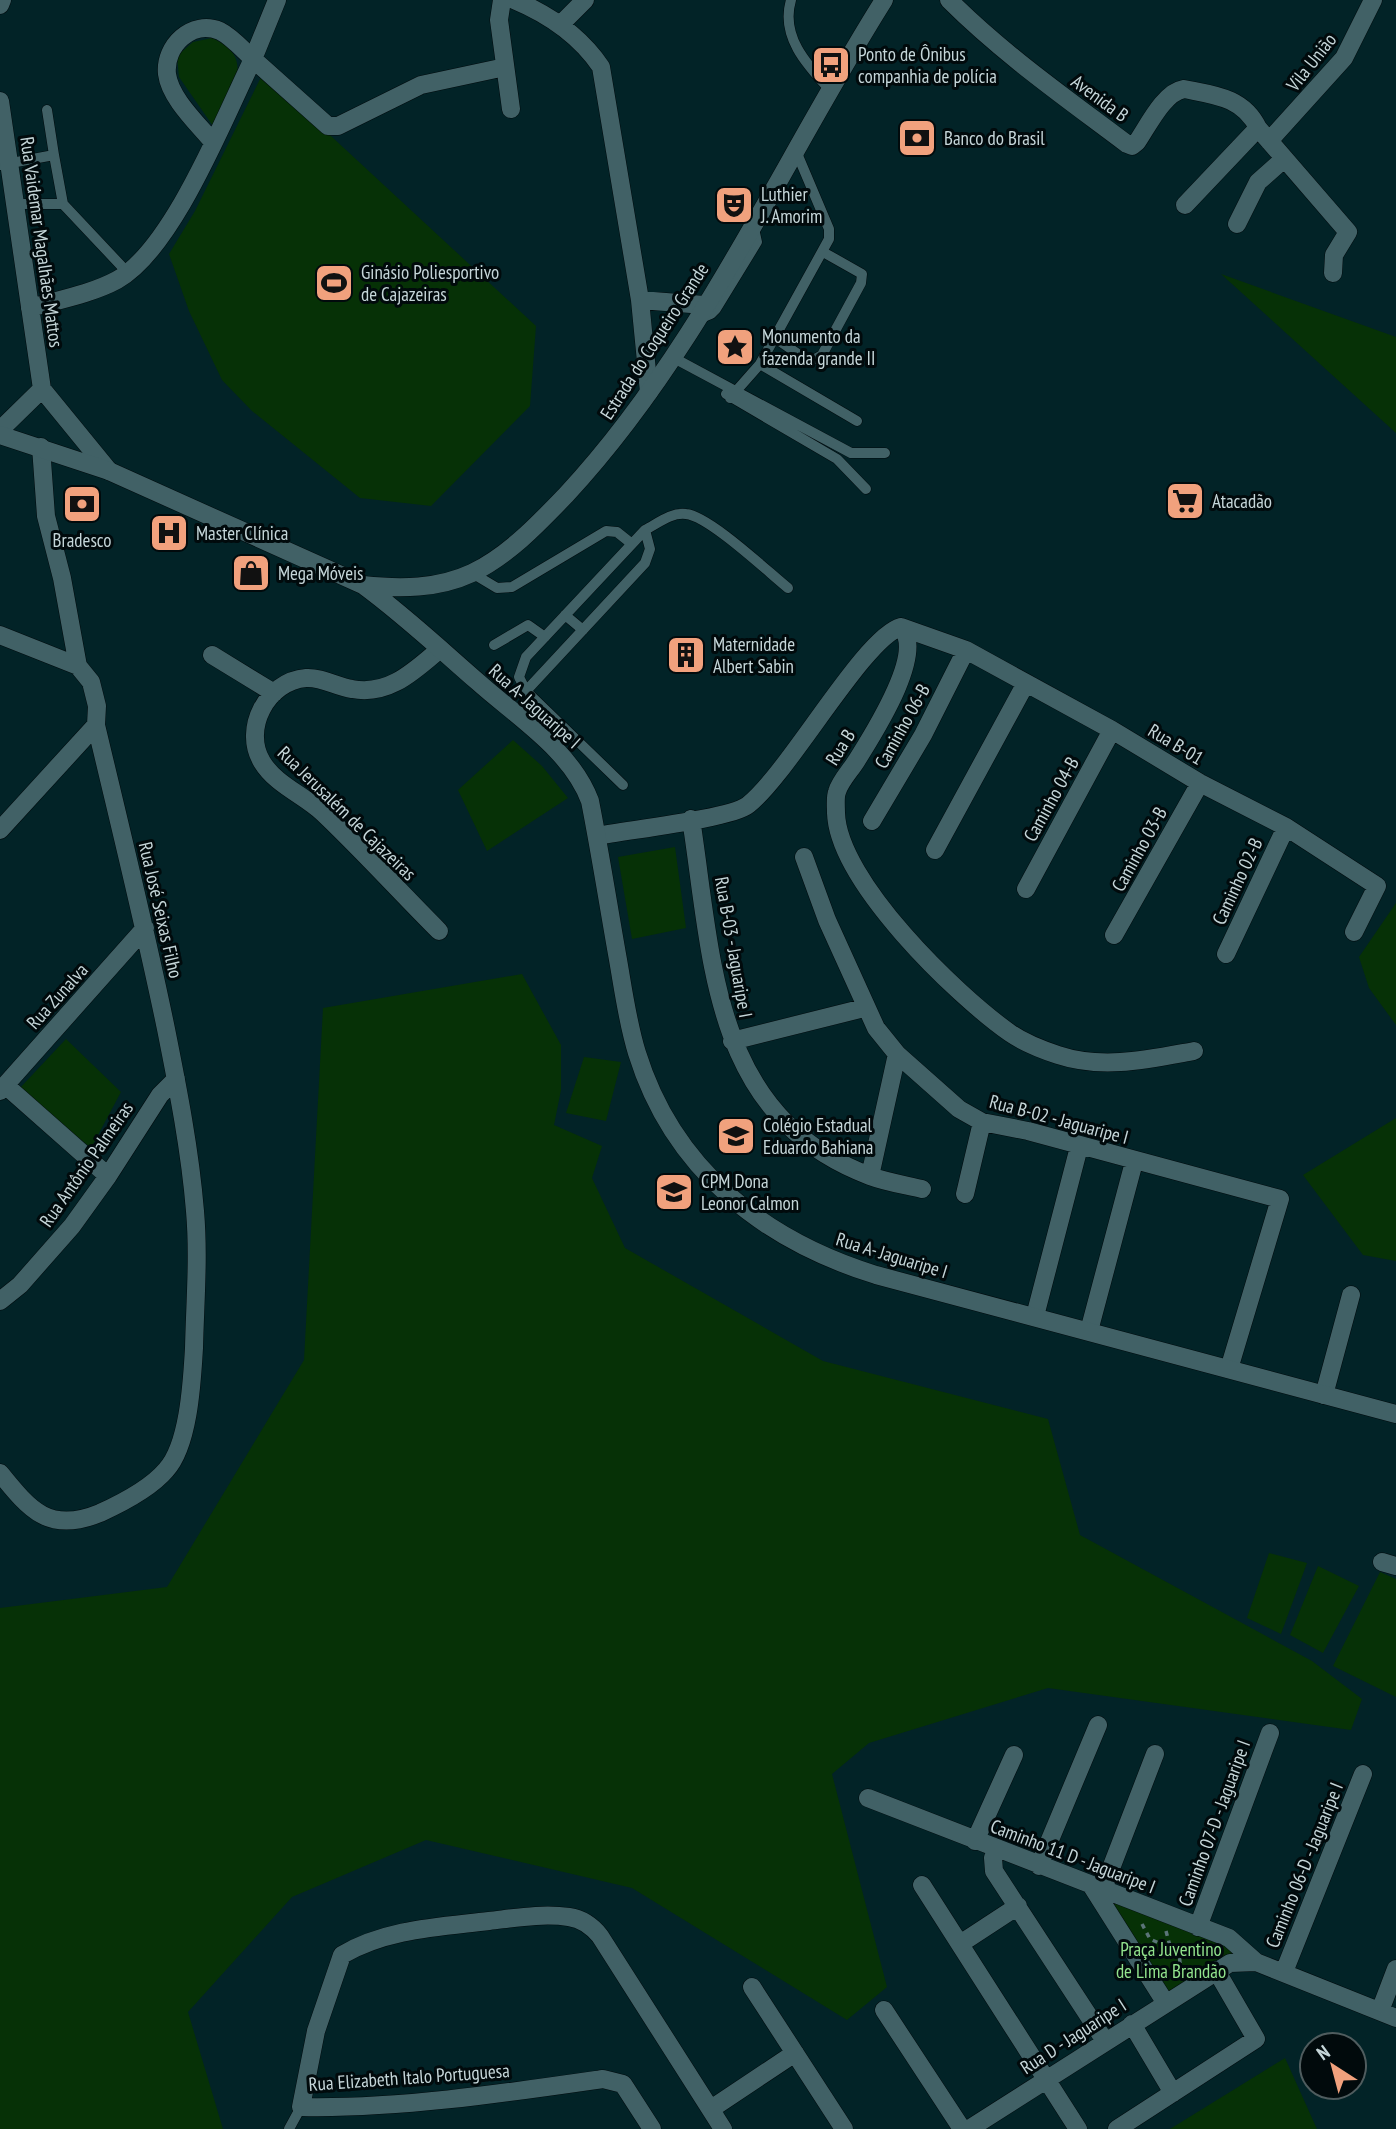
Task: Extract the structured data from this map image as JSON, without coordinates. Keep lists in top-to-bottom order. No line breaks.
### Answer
{"streets":{"street":["Vila União","Avenida B","Rua Vaidemar Magalhães Mattos","Estrada do Coqueiro Grande","Rua A- Jaguaripe I","Caminho 06-B","Rua B-01","Rua B","Caminho 04-B","Rua Jerusalém de Cajazeiras","Caminho 03-B","Caminho 02-B","Rua José Seixas Filho","Rua B-03 - Jaguaripe I","Rua Zunalva","Rua B-02 - Jaguaripe I","Rua Antônio Palmeiras","Caminho 07-D - Jaguaripe I","Caminho 11 D - Jaguaripe I","Caminho 06-D - Jaguaripe I","Rua D - Jaguaripe I","Rua Elizabeth Italo Portuguesa"]},"crossings":[["Vila União","Avenida B"],["Estrada do Coqueiro Grande","Rua A- Jaguaripe I"],["Estrada do Coqueiro Grande","Rua José Seixas Filho"],["Rua A- Jaguaripe I","Rua B"],["Rua A- Jaguaripe I","Rua B-02 - Jaguaripe I"],["Caminho 06-B","Rua B-01"],["Rua B-01","Rua B"],["Rua B-01","Caminho 04-B"],["Rua B-01","Caminho 03-B"],["Rua B-01","Caminho 02-B"],["Rua B","Rua B-03 - Jaguaripe I"],["Rua José Seixas Filho","Rua Zunalva"],["Rua José Seixas Filho","Rua Antônio Palmeiras"],["Caminho 07-D - Jaguaripe I","Caminho 11 D - Jaguaripe I"],["Caminho 11 D - Jaguaripe I","Rua D - Jaguaripe I"],["Caminho 06-D - Jaguaripe I","Rua D - Jaguaripe I"]],"parks":["Praça Juventino de Lima Brandão"],"places":{"bus stop":["Ponto de Ônibus companhia de polícia"],"bank":["Banco do Brasil","Bradesco"],"theatre":["Luthier J. Amorim"],"sports":["Ginásio Poliesportivo de Cajazeiras"],"place":["Monumento da fazenda grande II"],"supermarket":["Atacadão"],"hospital":["Master Clínica"],"shop":["Mega Móveis"],"building":["Maternidade Albert Sabin"],"school or university":["Colégio Estadual Eduardo Bahiana","CPM Dona Leonor Calmon"]},"north":"top left"}
